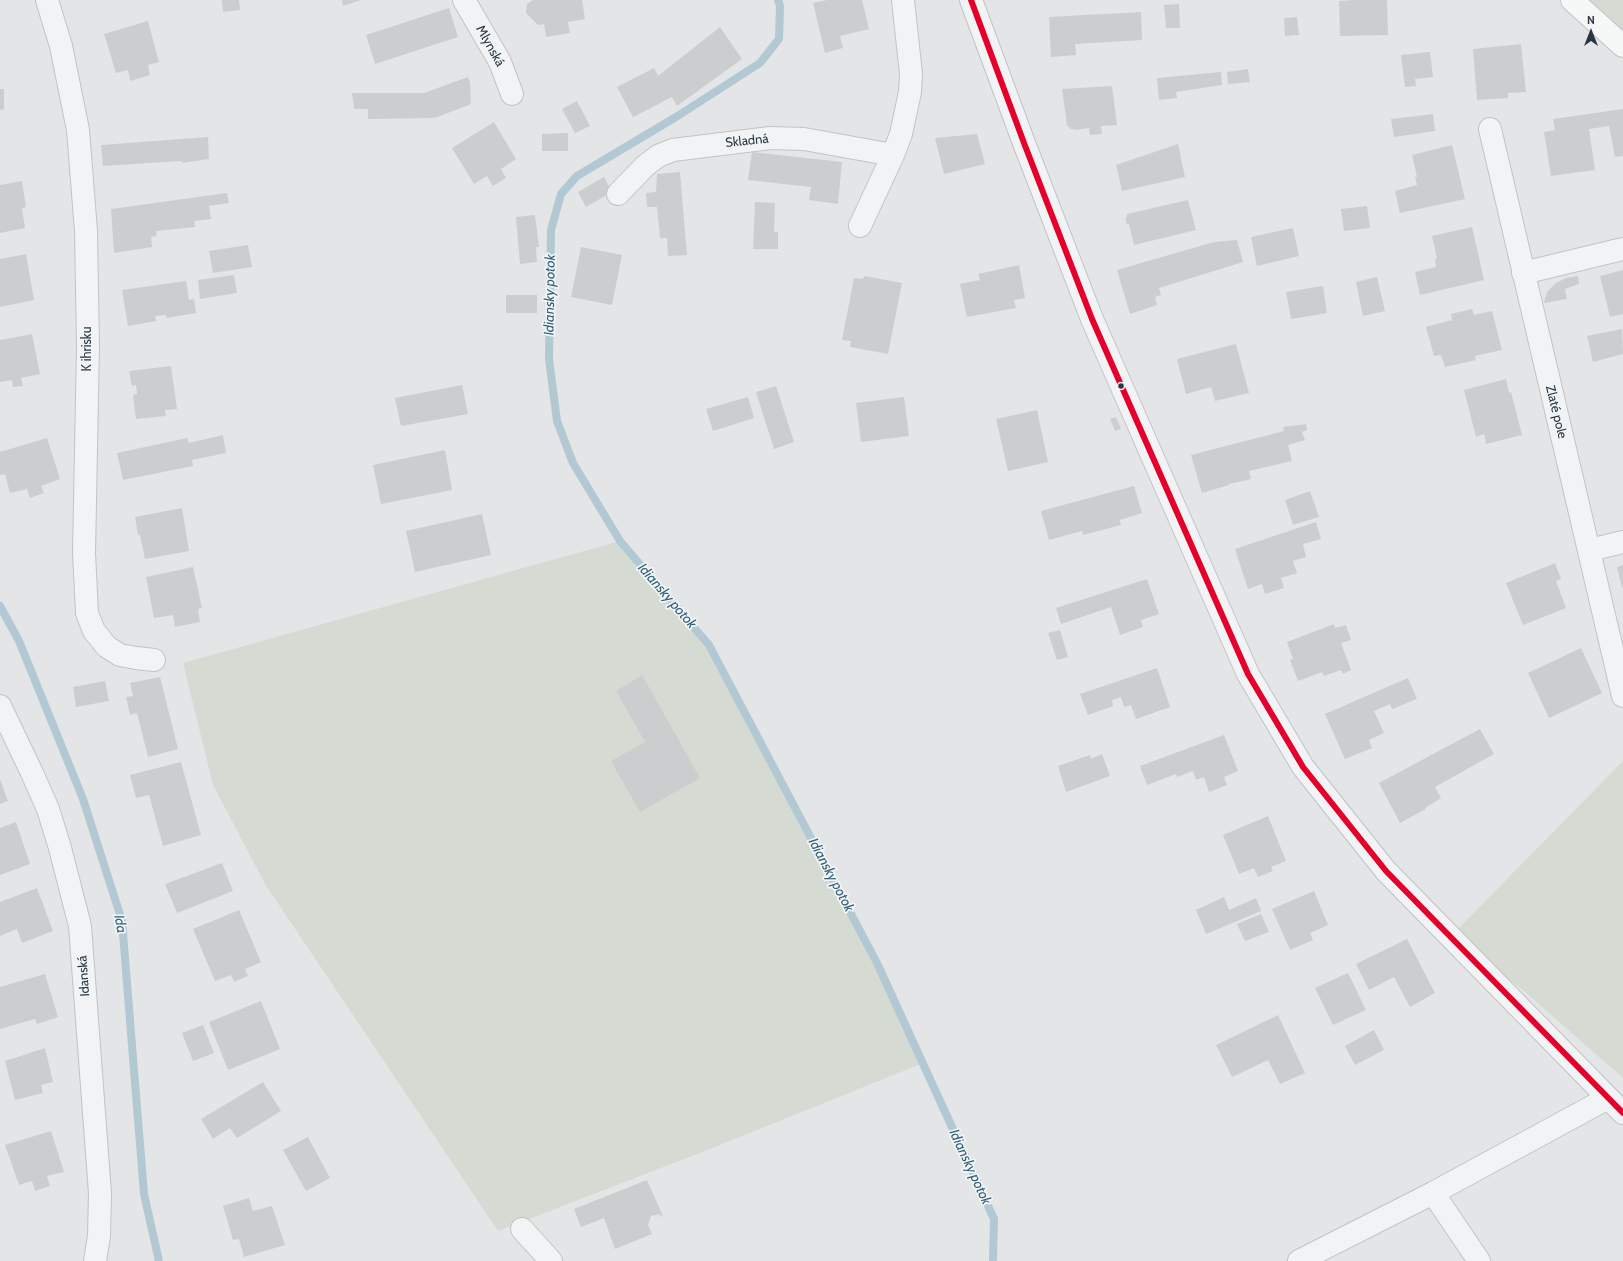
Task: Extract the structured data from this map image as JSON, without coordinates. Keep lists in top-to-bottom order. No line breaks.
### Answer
{"streets":{"street":["Mlynská","Skladná","K ihrisku","Zlaté pole","Idanská"]},"water":["Idiansky potok","Ida"],"north":"top"}
